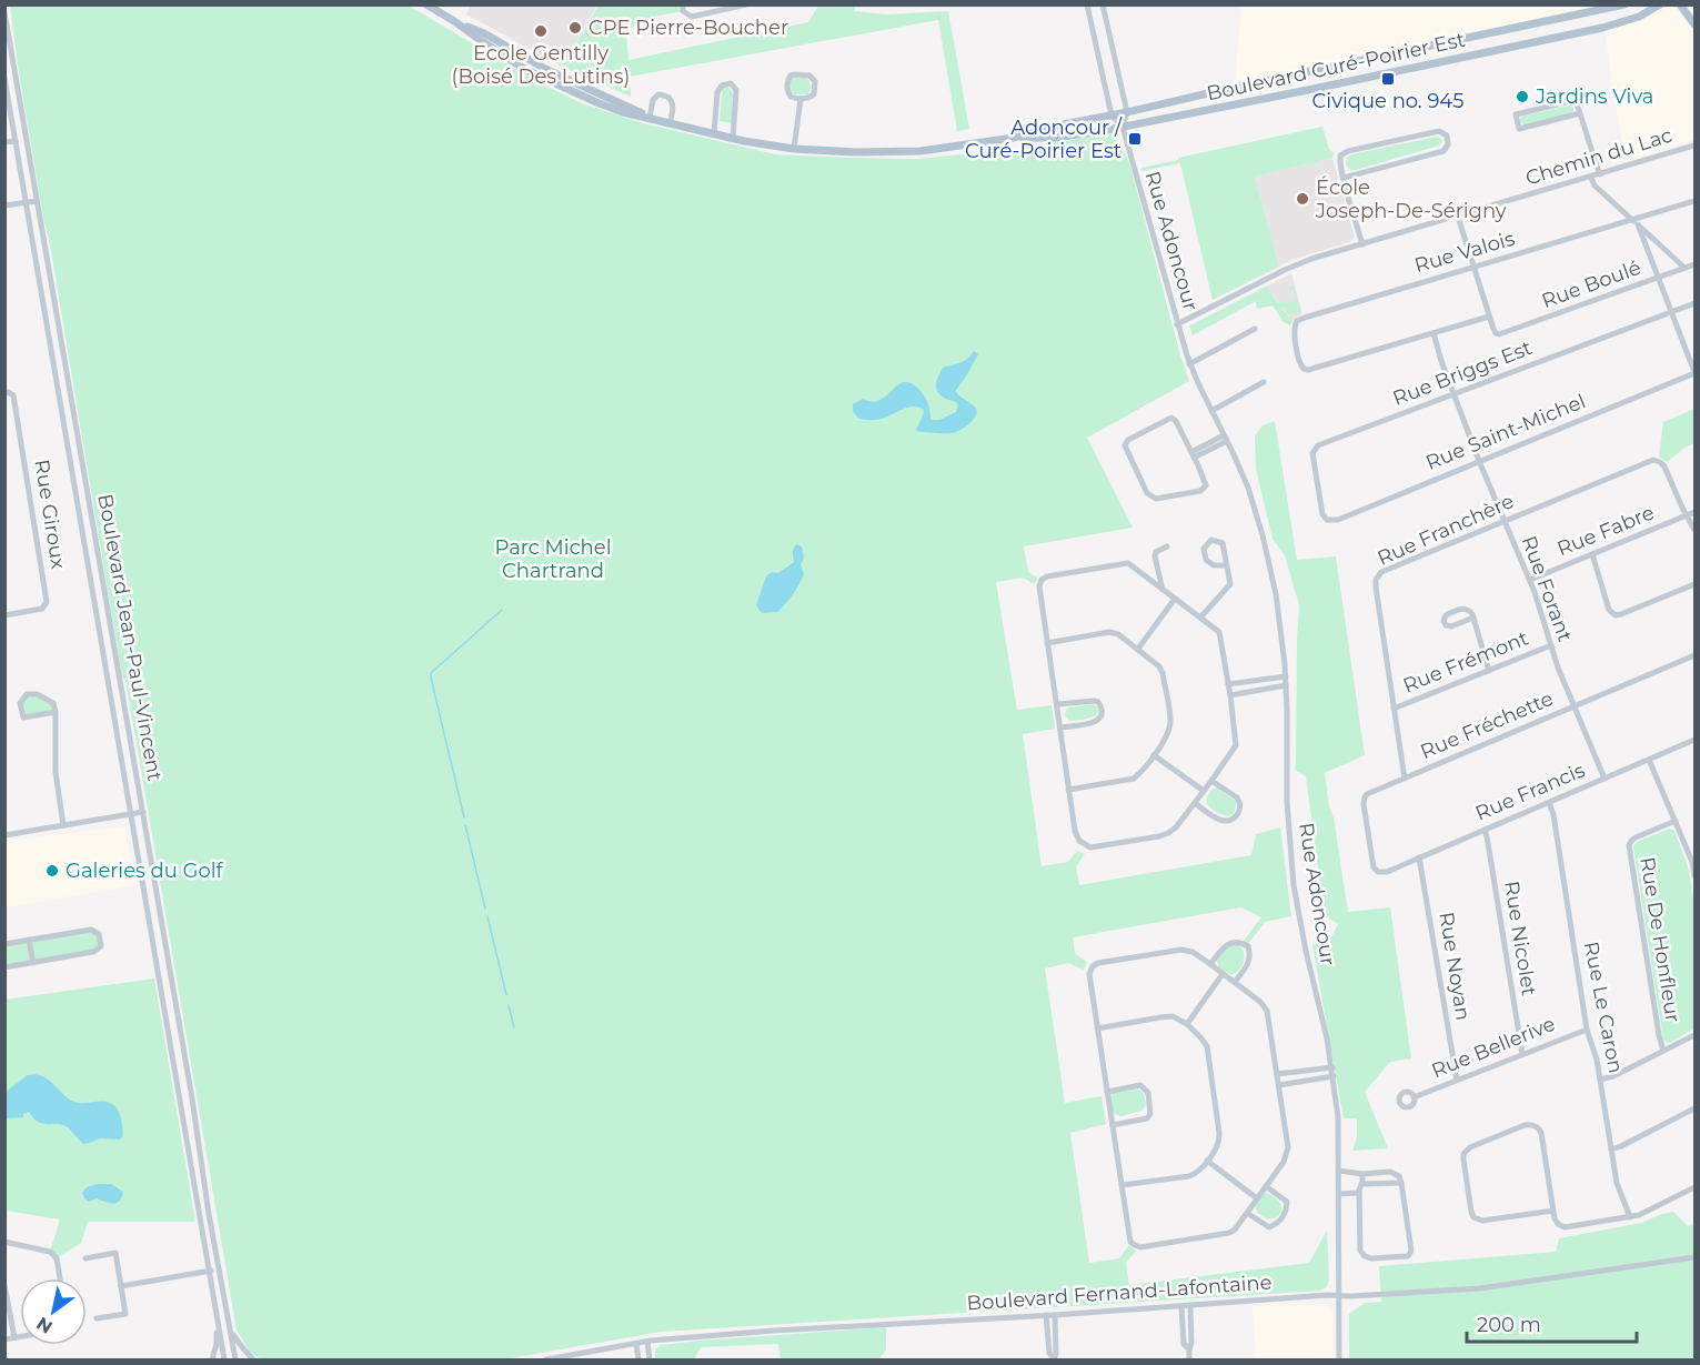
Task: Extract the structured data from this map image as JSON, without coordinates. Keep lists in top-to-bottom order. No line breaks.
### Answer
{"streets":{"main road":["Boulevard Curé-Poirier Est"],"street":["Chemin du Lac","Rue Adoncour","Rue Valois","Rue Boulé","Rue Briggs Est","Rue Saint-Michel","Rue Giroux","Rue Franchère","Rue Fabre","Rue Forant","Boulevard Jean-Paul-Vincent","Rue Frémont","Rue Fréchette","Rue Francis","Rue Nicolet","Rue De Honfleur","Rue Noyan","Rue Le Caron","Rue Bellerive","Boulevard Fernand-Lafontaine"]},"crossings":[["Boulevard Curé-Poirier Est","Rue Adoncour"],["Chemin du Lac","Rue Adoncour"],["Rue Adoncour","Boulevard Fernand-Lafontaine"],["Rue Valois","Rue Forant"],["Rue Briggs Est","Rue Saint-Michel"],["Rue Briggs Est","Rue Forant"],["Rue Saint-Michel","Rue Forant"],["Rue Franchère","Rue Fabre"],["Rue Franchère","Rue Forant"],["Rue Franchère","Rue Frémont"],["Rue Franchère","Rue Fréchette"],["Rue Fabre","Rue Forant"],["Rue Forant","Rue Frémont"],["Rue Forant","Rue Fréchette"],["Rue Forant","Rue Francis"],["Rue Fréchette","Rue Francis"],["Rue Francis","Rue Nicolet"],["Rue Francis","Rue Noyan"],["Rue Francis","Rue Le Caron"],["Rue Nicolet","Rue Bellerive"],["Rue Noyan","Rue Bellerive"],["Rue Le Caron","Rue Bellerive"]],"parks":["Parc Michel Chartrand"],"places":{"other":["CPE Pierre-Boucher","Ecole Gentilly (Boisé Des Lutins)","Jardins Viva","École Joseph-De-Sérigny","Galeries du Golf"],"transit":["Civique no. 945","Adoncour / Curé-Poirier Est"]},"scale_bar":"200 m","north":"bottom left"}
